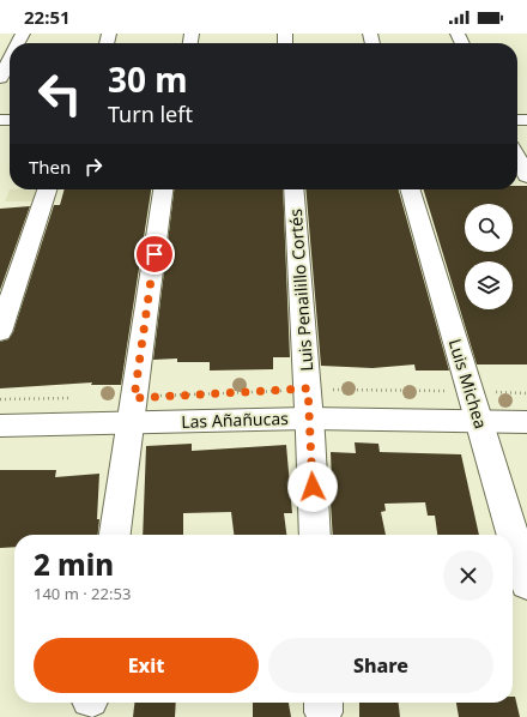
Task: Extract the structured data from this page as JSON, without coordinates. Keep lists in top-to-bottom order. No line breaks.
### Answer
{"streets":{"street":["Luis Penailillo Cortés","Luis Michea","Las Añañucas"]},"crossings":[["Luis Penailillo Cortés","Las Añañucas"],["Luis Michea","Las Añañucas"]],"page":{"status":"22:51","turn":["30 m","Turn left"],"then":"Then","heading":["2 min","140 m · 22:53"],"buttons":["Exit","Share"]}}
